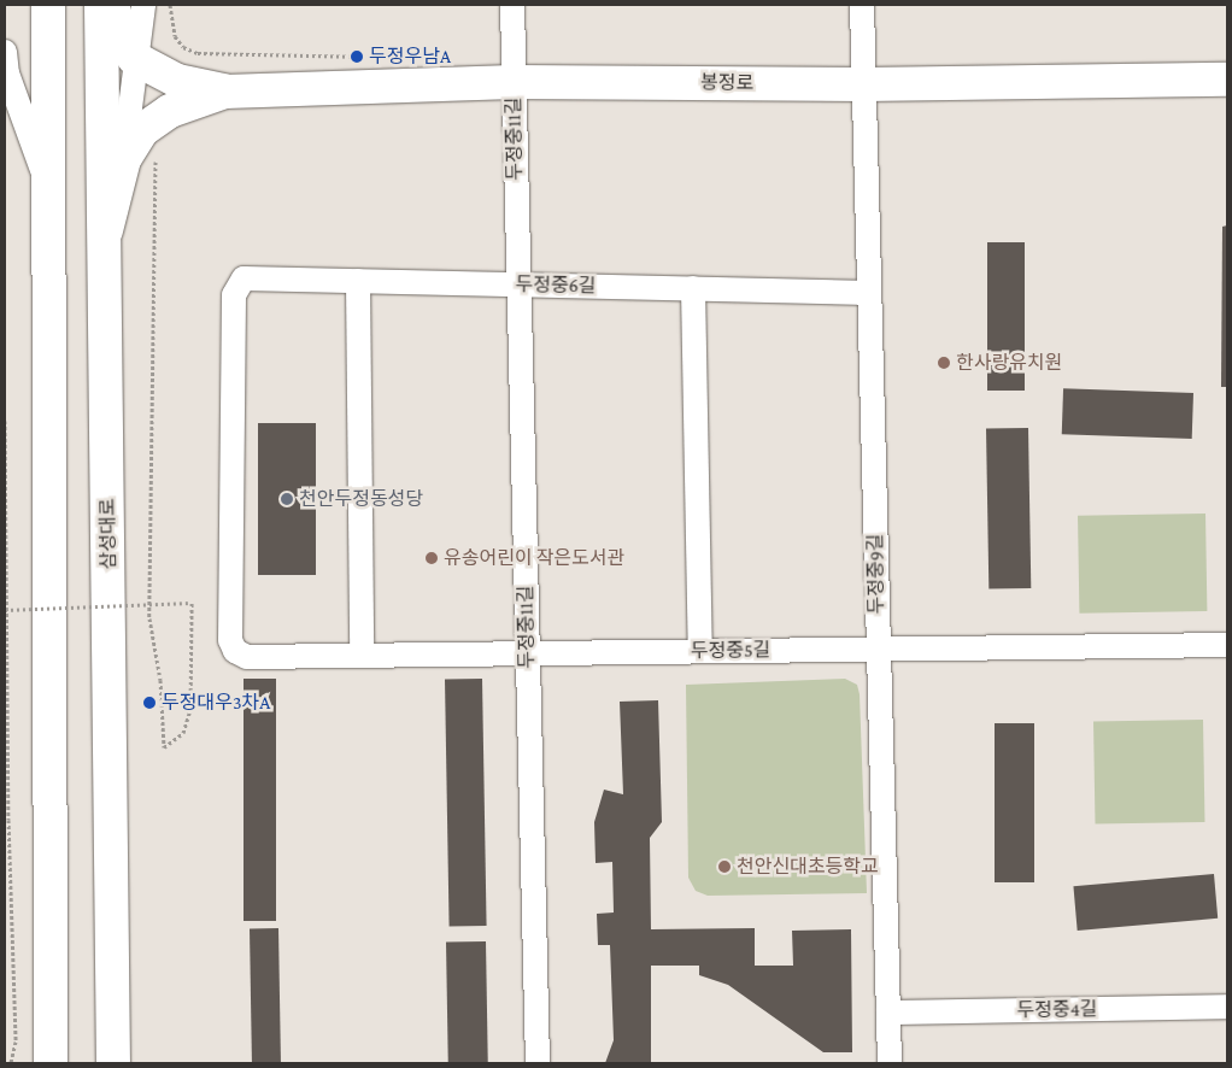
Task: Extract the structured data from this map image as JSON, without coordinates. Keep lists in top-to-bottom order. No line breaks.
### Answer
{"streets":{"main road":["봉정로","삼성대로"],"street":["두정중11길","두정중6길","두정중9길","두정중5길","두정중4길"]},"crossings":[["봉정로","두정중11길"],["봉정로","두정중9길"],["두정중11길","두정중6길"],["두정중11길","두정중5길"],["두정중6길","두정중9길"],["두정중6길","두정중5길"],["두정중9길","두정중5길"],["두정중9길","두정중4길"]],"places":["두정우남A","한사랑유치원","천안두정동성당","유송어린이 작은도서관","두정대우3차A","천안신대초등학교"]}
